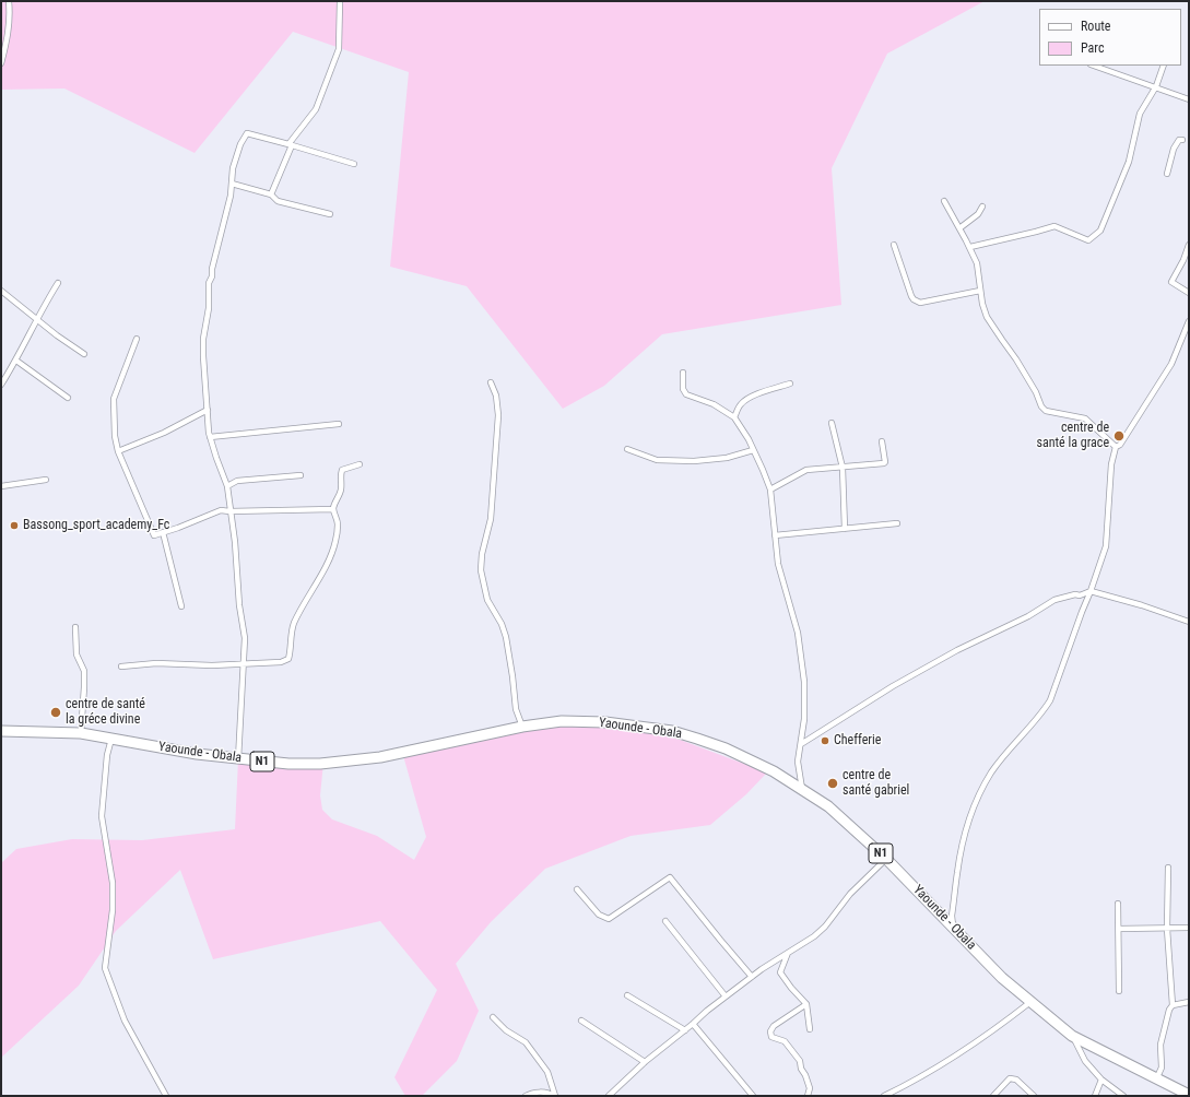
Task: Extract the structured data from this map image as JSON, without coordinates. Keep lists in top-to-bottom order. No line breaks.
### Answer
{"streets":{"highway":["Yaounde - Obala","N1"]},"places":["centre de santé la grace","Bassong_sport_academy_Fc","centre de santé la gréce divine","Chefferie","centre de santé gabriel"],"legend":["Route","Parc"]}
